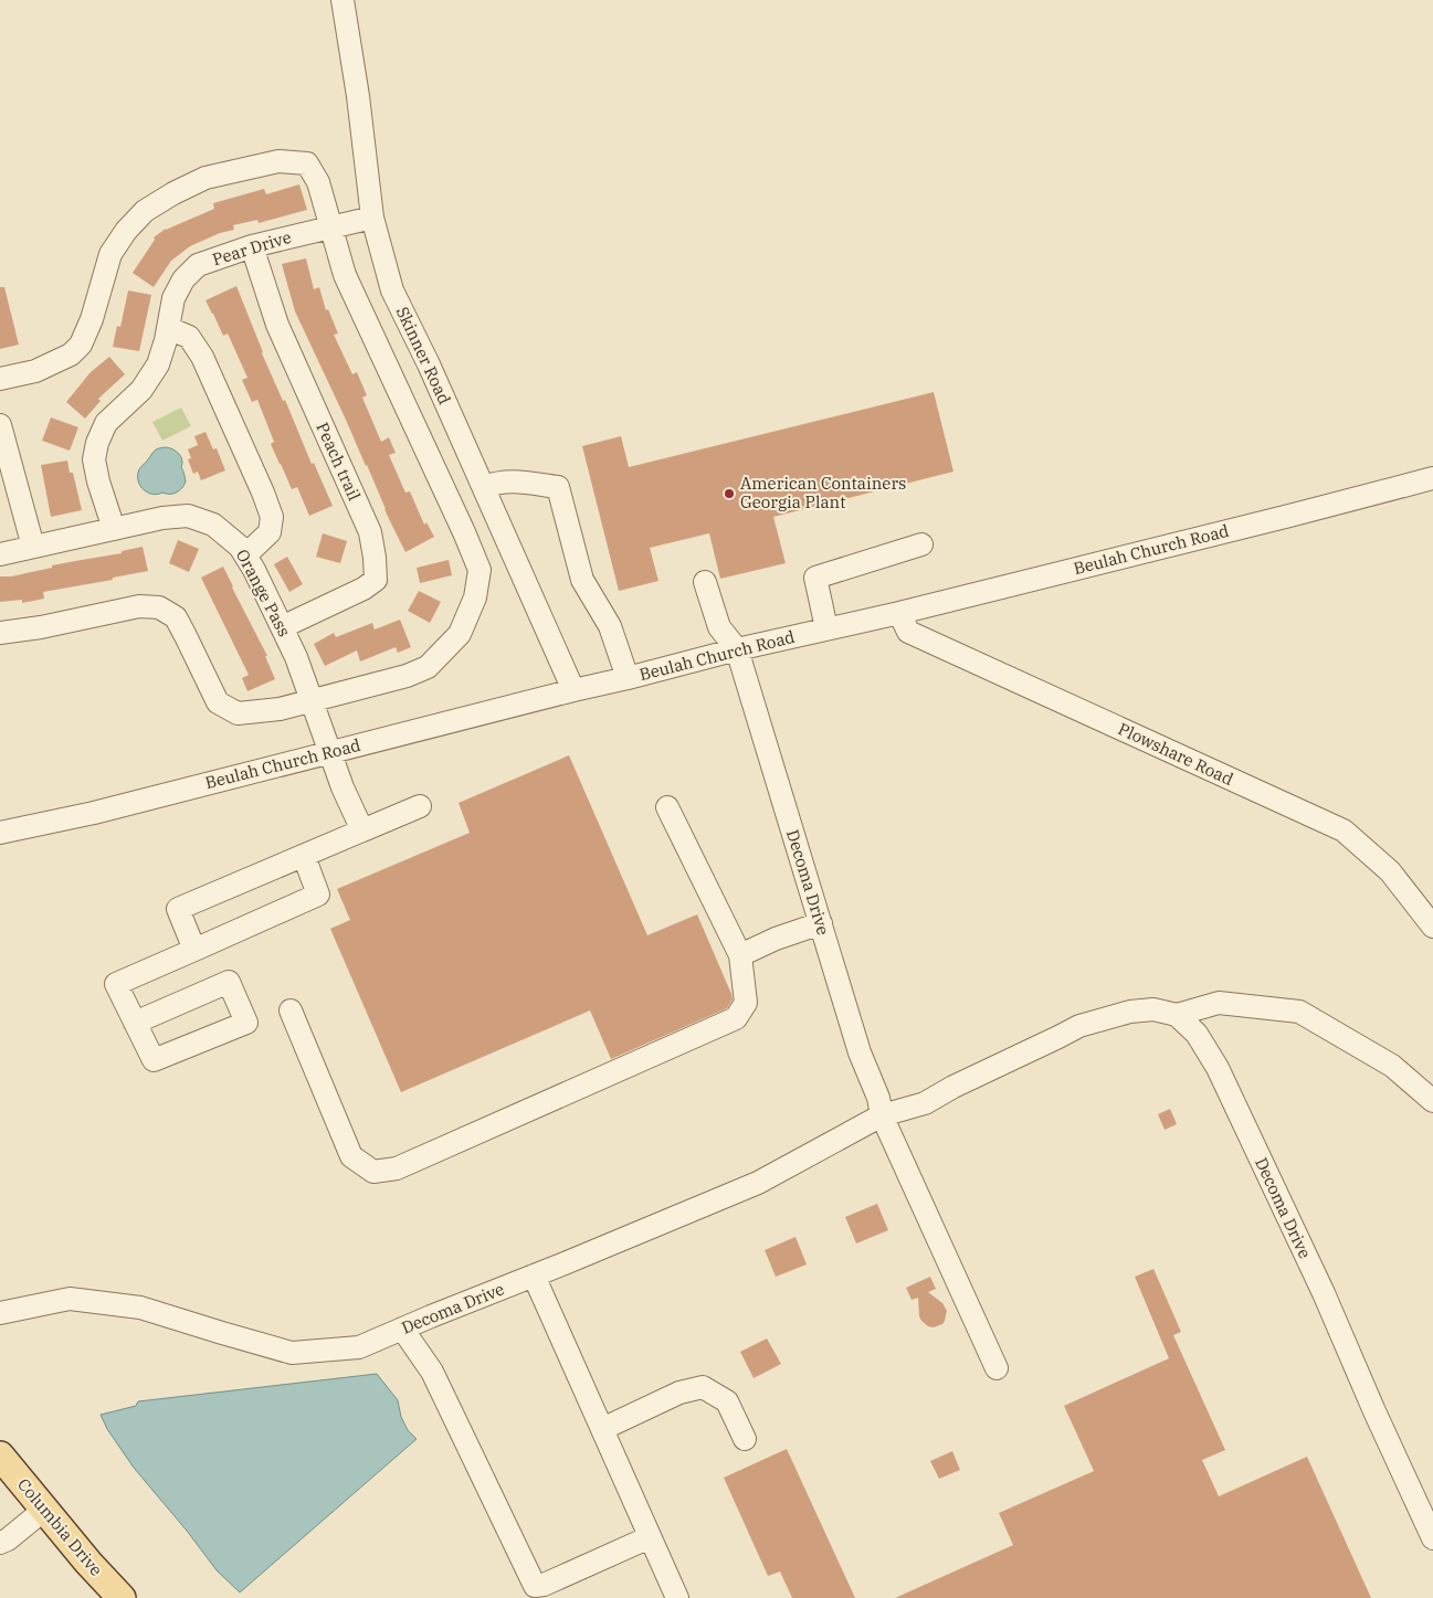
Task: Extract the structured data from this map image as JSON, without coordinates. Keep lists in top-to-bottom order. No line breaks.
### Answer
{"streets":{"main road":["Columbia Drive"],"street":["Pear Drive","Skinner Road","Peach trail","Beulah Church Road","Orange Pass","Plowshare Road","Decoma Drive"]},"crossings":[["Pear Drive","Skinner Road"],["Pear Drive","Peach trail"],["Pear Drive","Orange Pass"],["Skinner Road","Beulah Church Road"],["Peach trail","Orange Pass"],["Beulah Church Road","Orange Pass"],["Beulah Church Road","Plowshare Road"],["Beulah Church Road","Decoma Drive"]],"places":["American Containers Georgia Plant"]}
